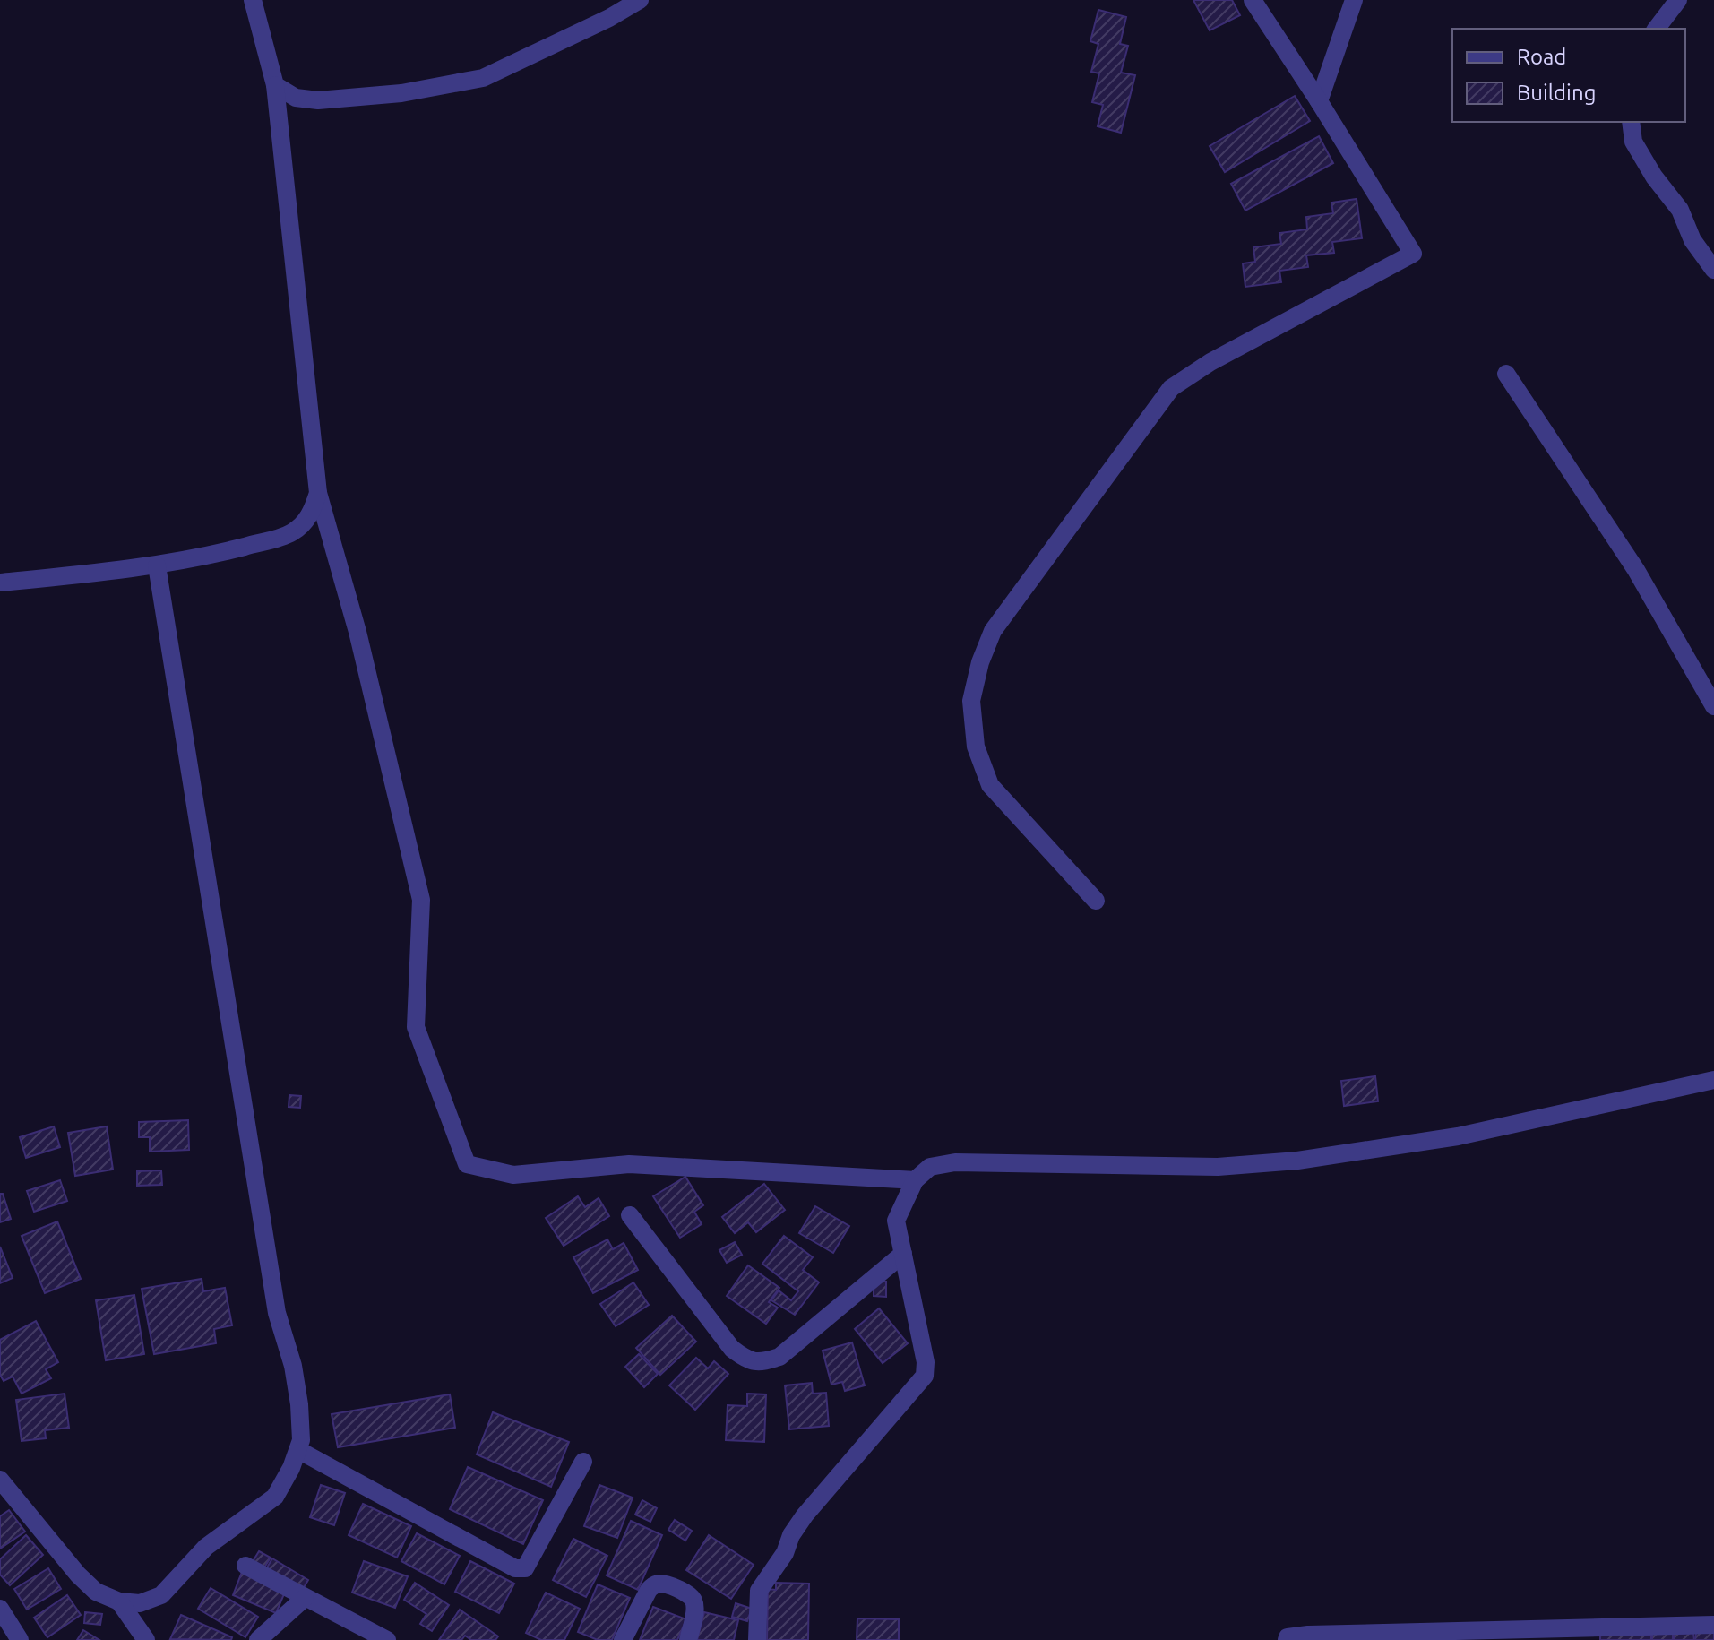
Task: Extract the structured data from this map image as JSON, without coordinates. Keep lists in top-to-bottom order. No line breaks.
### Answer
{"legend":["Road","Building"]}
